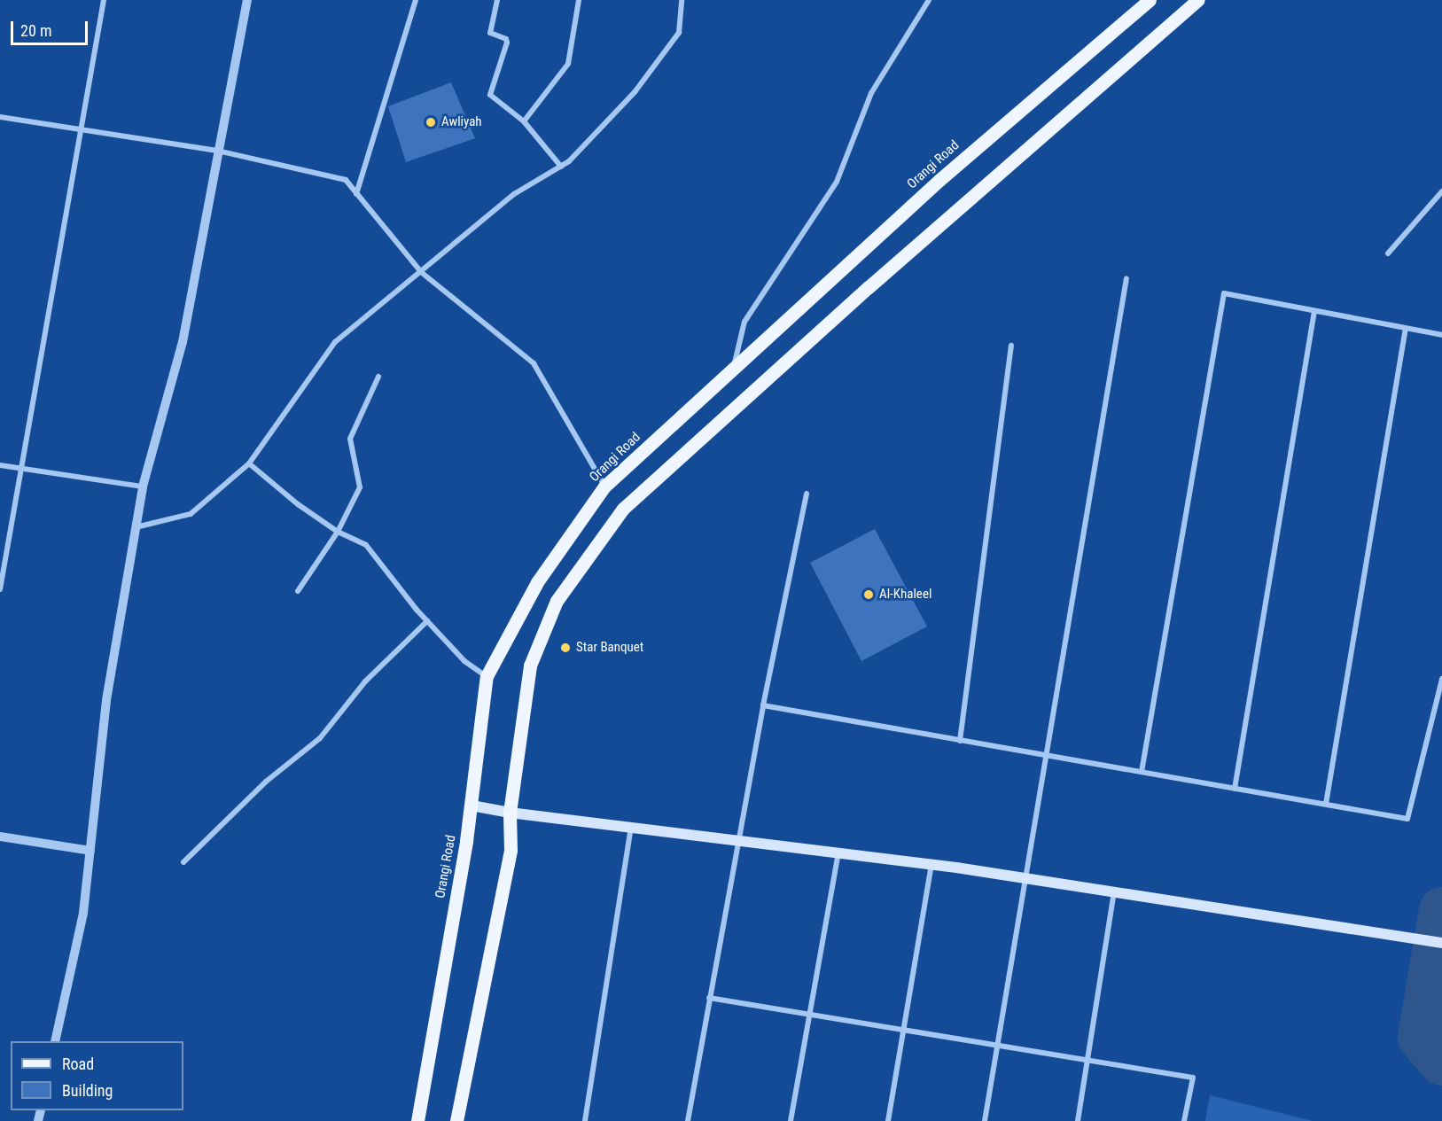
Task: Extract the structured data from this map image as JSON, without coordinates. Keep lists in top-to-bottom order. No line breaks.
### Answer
{"streets":{"main road":["Orangi Road"]},"places":["Awliyah","Al-Khaleel","Star Banquet"],"legend":["Road","Building"],"scale_bar":"20 m"}
